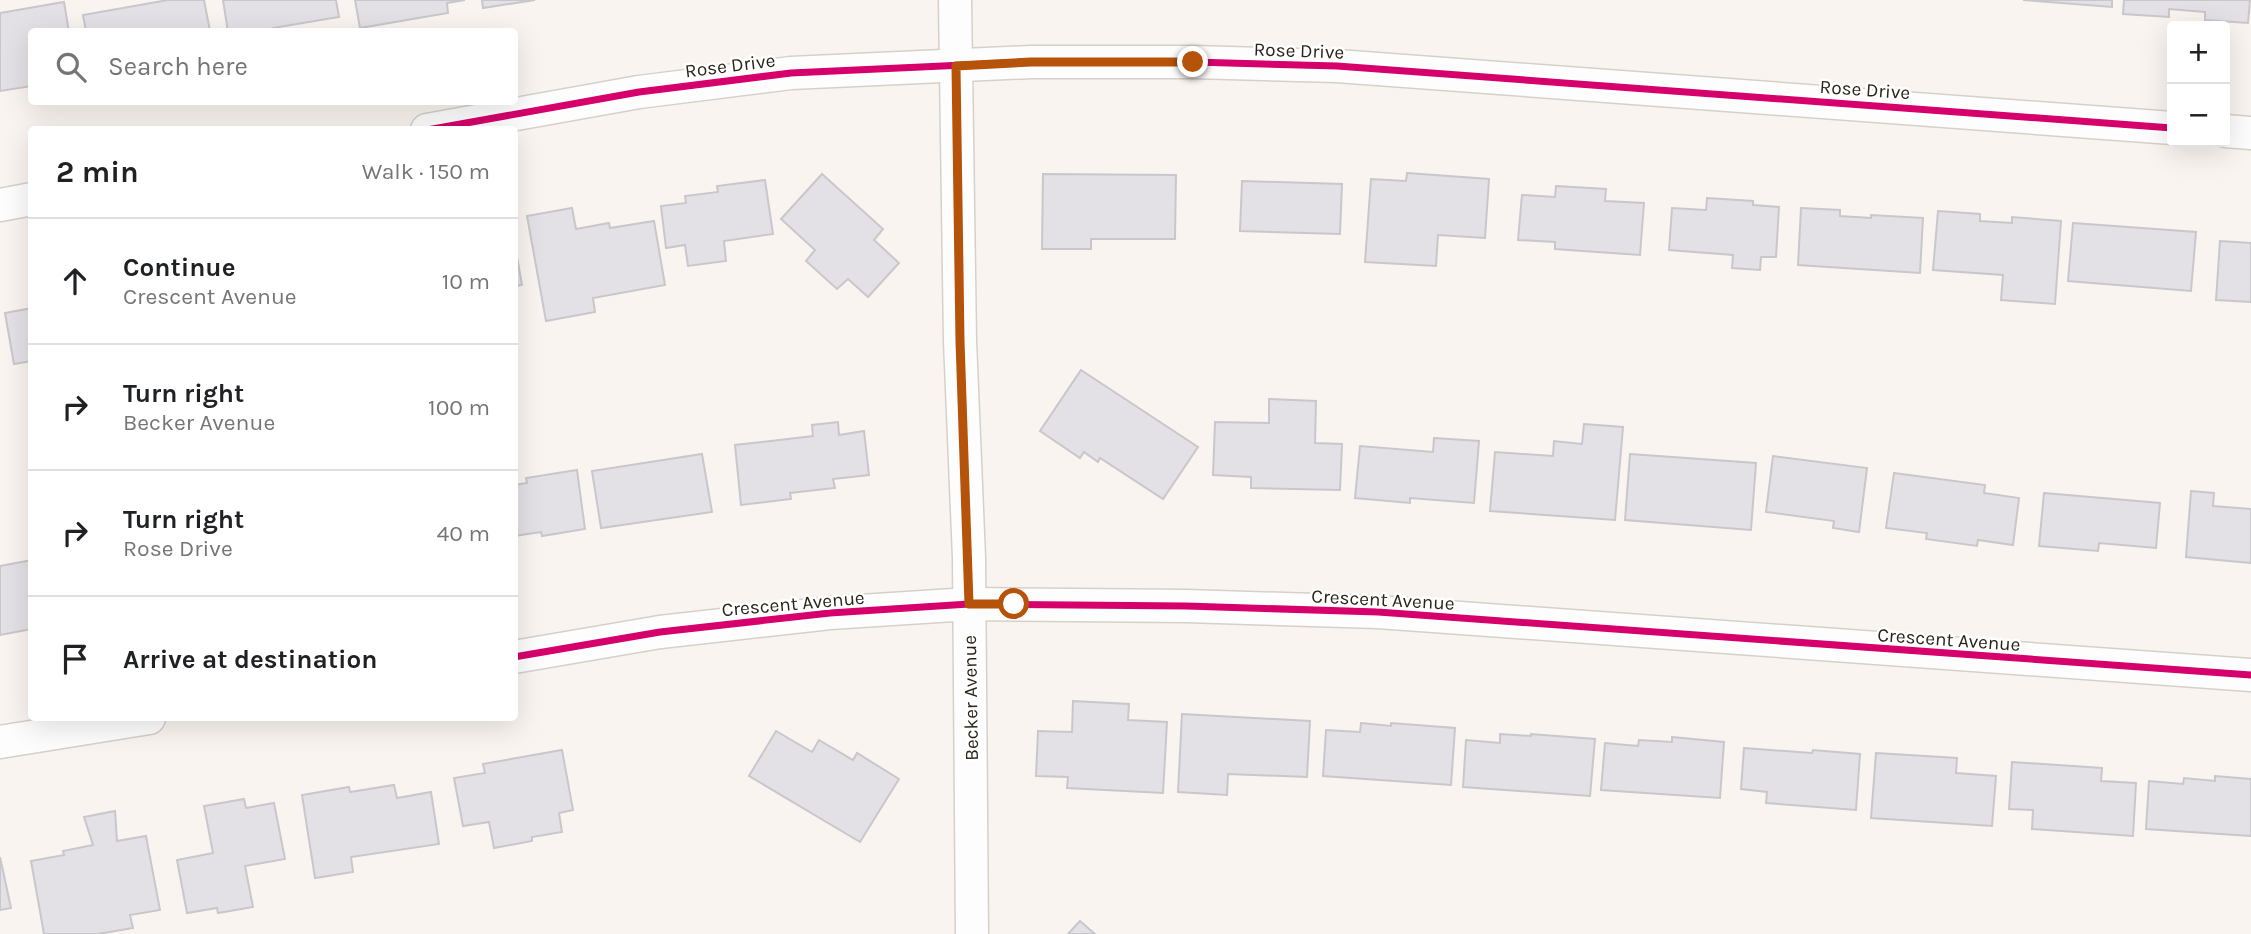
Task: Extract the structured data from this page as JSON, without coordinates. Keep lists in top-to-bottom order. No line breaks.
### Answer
{"streets":{"street":["Rose Drive","Crescent Avenue","Becker Avenue"]},"crossings":[["Rose Drive","Becker Avenue"],["Crescent Avenue","Becker Avenue"]],"page":{"map_buttons":["+","−"],"search":"Search here","heading":["2 min","Walk · 150 m"],"list":[["Continue","Crescent Avenue","10 m"],["Turn right","Becker Avenue","100 m"],["Turn right","Rose Drive","40 m"],"Arrive at destination"]}}
